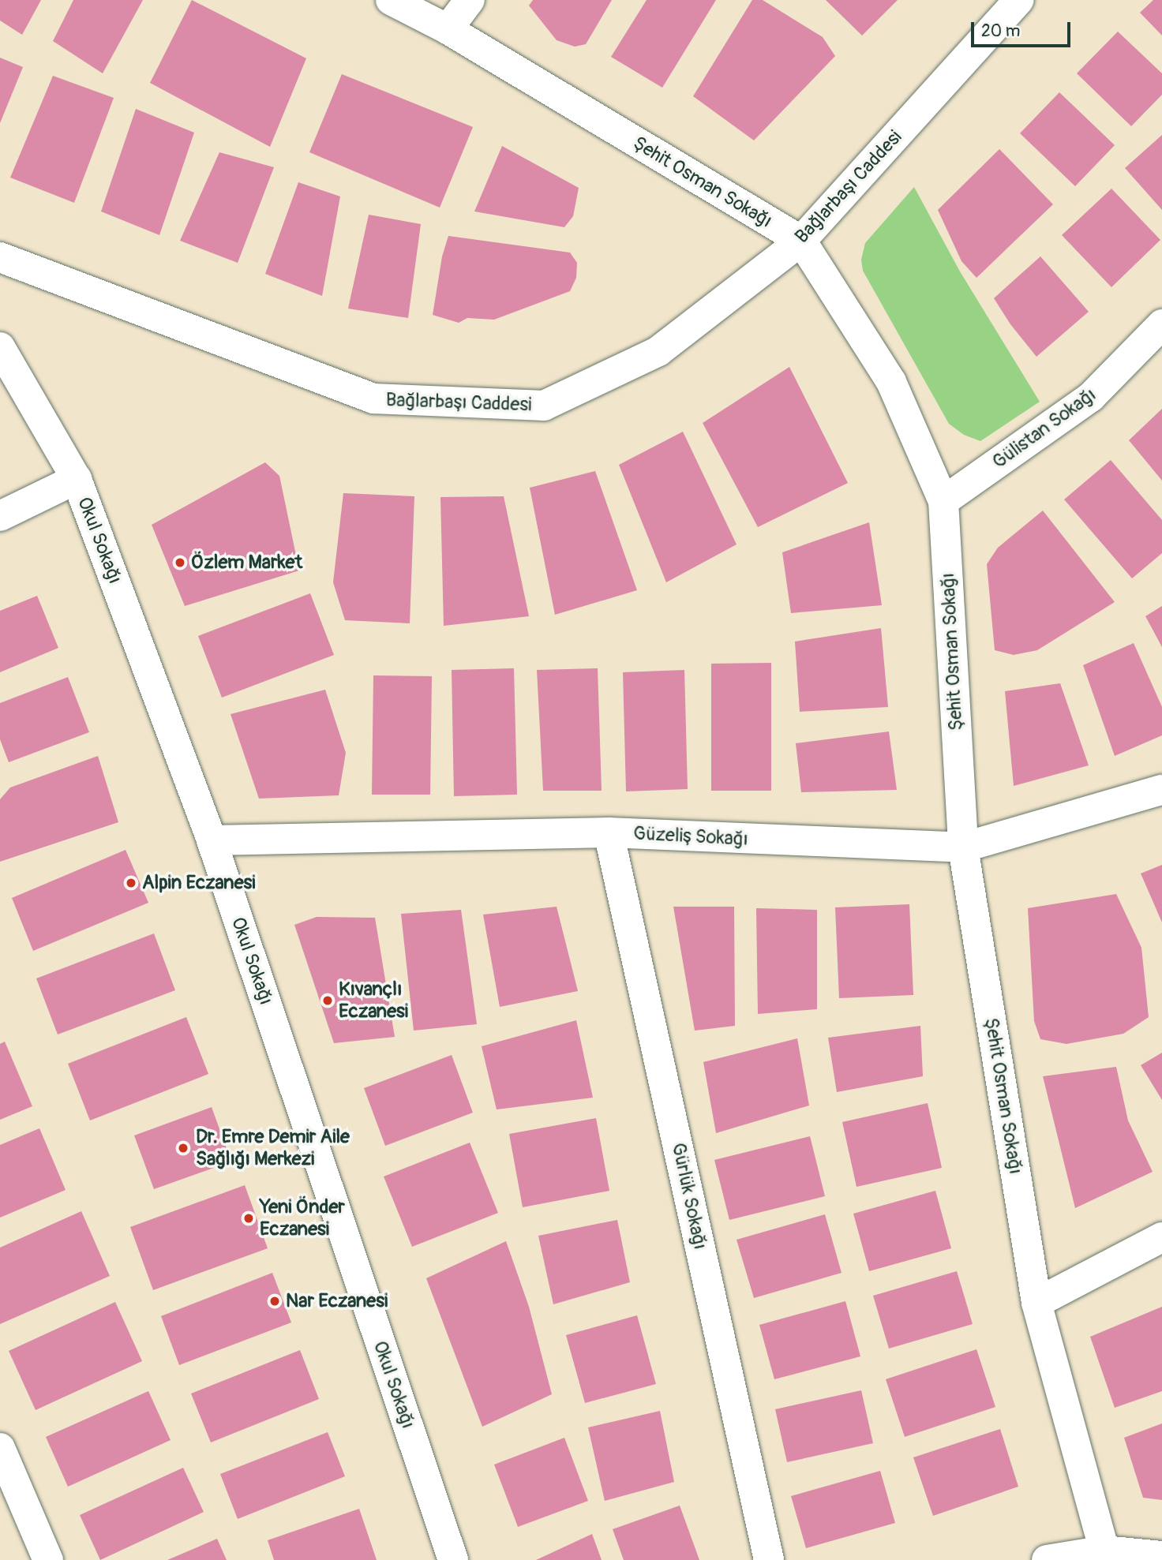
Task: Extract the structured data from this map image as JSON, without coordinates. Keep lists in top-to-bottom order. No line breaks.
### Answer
{"streets":{"street":["Şehit Osman Sokağı","Bağlarbaşı Caddesi","Gülistan Sokağı","Okul Sokağı","Güzeliş Sokağı","Gürlük Sokağı"]},"crossings":[["Şehit Osman Sokağı","Bağlarbaşı Caddesi"],["Şehit Osman Sokağı","Gülistan Sokağı"],["Şehit Osman Sokağı","Güzeliş Sokağı"],["Okul Sokağı","Güzeliş Sokağı"],["Güzeliş Sokağı","Gürlük Sokağı"]],"places":["Özlem Market","Alpin Eczanesi","Kıvançlı Eczanesi","Dr. Emre Demir Aile Sağlığı Merkezi","Yeni Önder Eczanesi","Nar Eczanesi"],"scale_bar":"20 m"}
